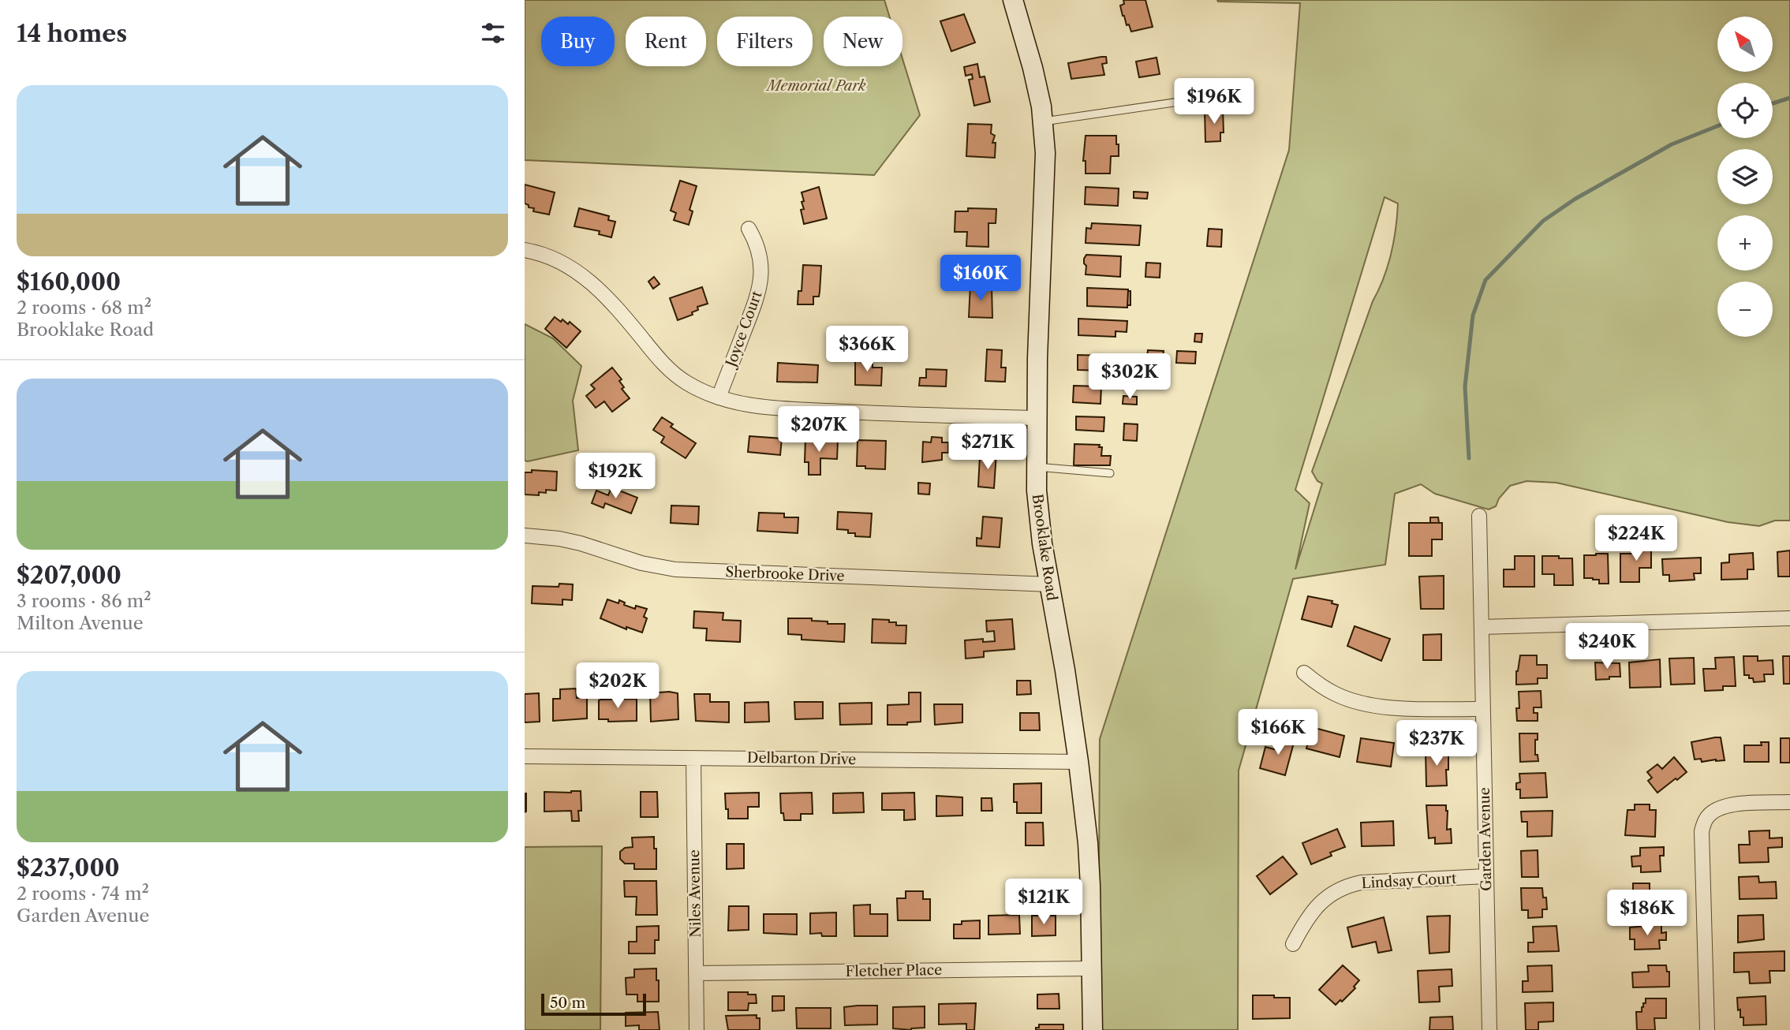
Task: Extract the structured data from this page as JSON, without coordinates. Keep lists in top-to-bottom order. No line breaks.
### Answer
{"streets":{"street":["Joyce Court","Brooklake Road","Sherbrooke Drive","Delbarton Drive","Garden Avenue","Lindsay Court","Niles Avenue","Fletcher Place"]},"crossings":[["Brooklake Road","Sherbrooke Drive"],["Brooklake Road","Delbarton Drive"],["Brooklake Road","Fletcher Place"],["Delbarton Drive","Niles Avenue"],["Garden Avenue","Lindsay Court"],["Niles Avenue","Fletcher Place"]],"parks":["Memorial Park"],"scale_bar":"50 m","north":"top left","page":{"heading":"14 homes","map_buttons":["+","−"],"chip":["Buy","Rent","Filters","New"],"list":[{"name":"$160,000","note":"2 rooms · 68 m² · Brooklake Road"},{"name":"$207,000","note":"3 rooms · 86 m² · Milton Avenue"},{"name":"$237,000","note":"2 rooms · 74 m² · Garden Avenue"}],"price":["$196K","$160K","$366K","$302K","$207K","$271K","$192K","$224K","$240K","$202K","$166K","$237K","$121K","$186K"],"scale":"50 m"}}
